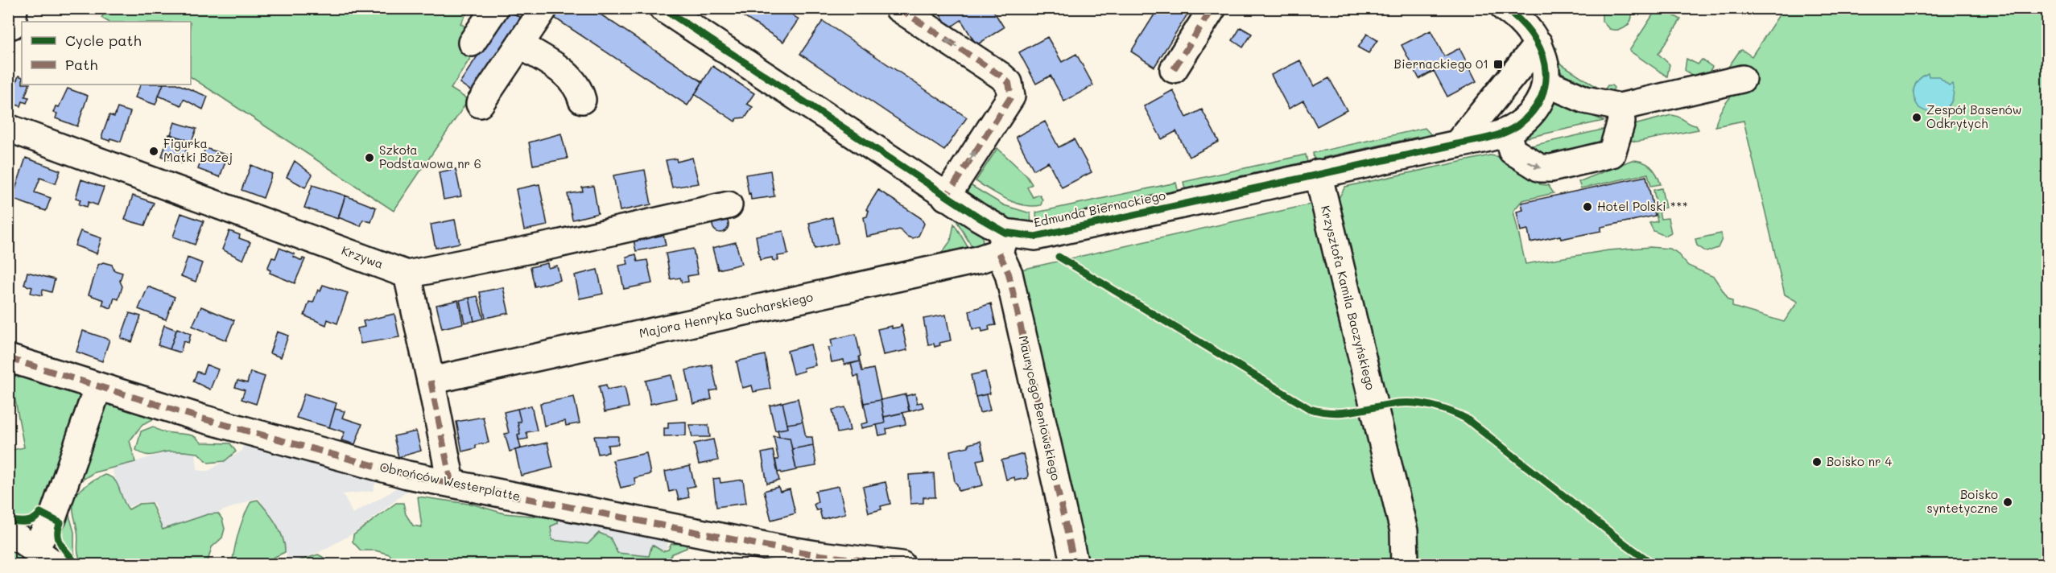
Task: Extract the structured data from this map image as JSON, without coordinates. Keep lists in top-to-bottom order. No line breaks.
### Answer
{"streets":{"street":["Edmunda Biernackiego","Krzywa","Krzysztofa Kamila Baczyńskiego","Majora Henryka Sucharskiego","Maurycego Beniowskiego","Obrońców Westerplatte"]},"crossings":[["Edmunda Biernackiego","Krzysztofa Kamila Baczyńskiego"],["Edmunda Biernackiego","Majora Henryka Sucharskiego"],["Edmunda Biernackiego","Maurycego Beniowskiego"],["Majora Henryka Sucharskiego","Maurycego Beniowskiego"]],"places":{"transit":["Biernackiego 01"],"other":["Zespół Basenów Odkrytych","Figurka Matki Bożej","Szkoła Podstawowa nr 6","Hotel Polski ***","Boisko nr 4","Boisko syntetyczne"]},"legend":["Cycle path","Path"]}
